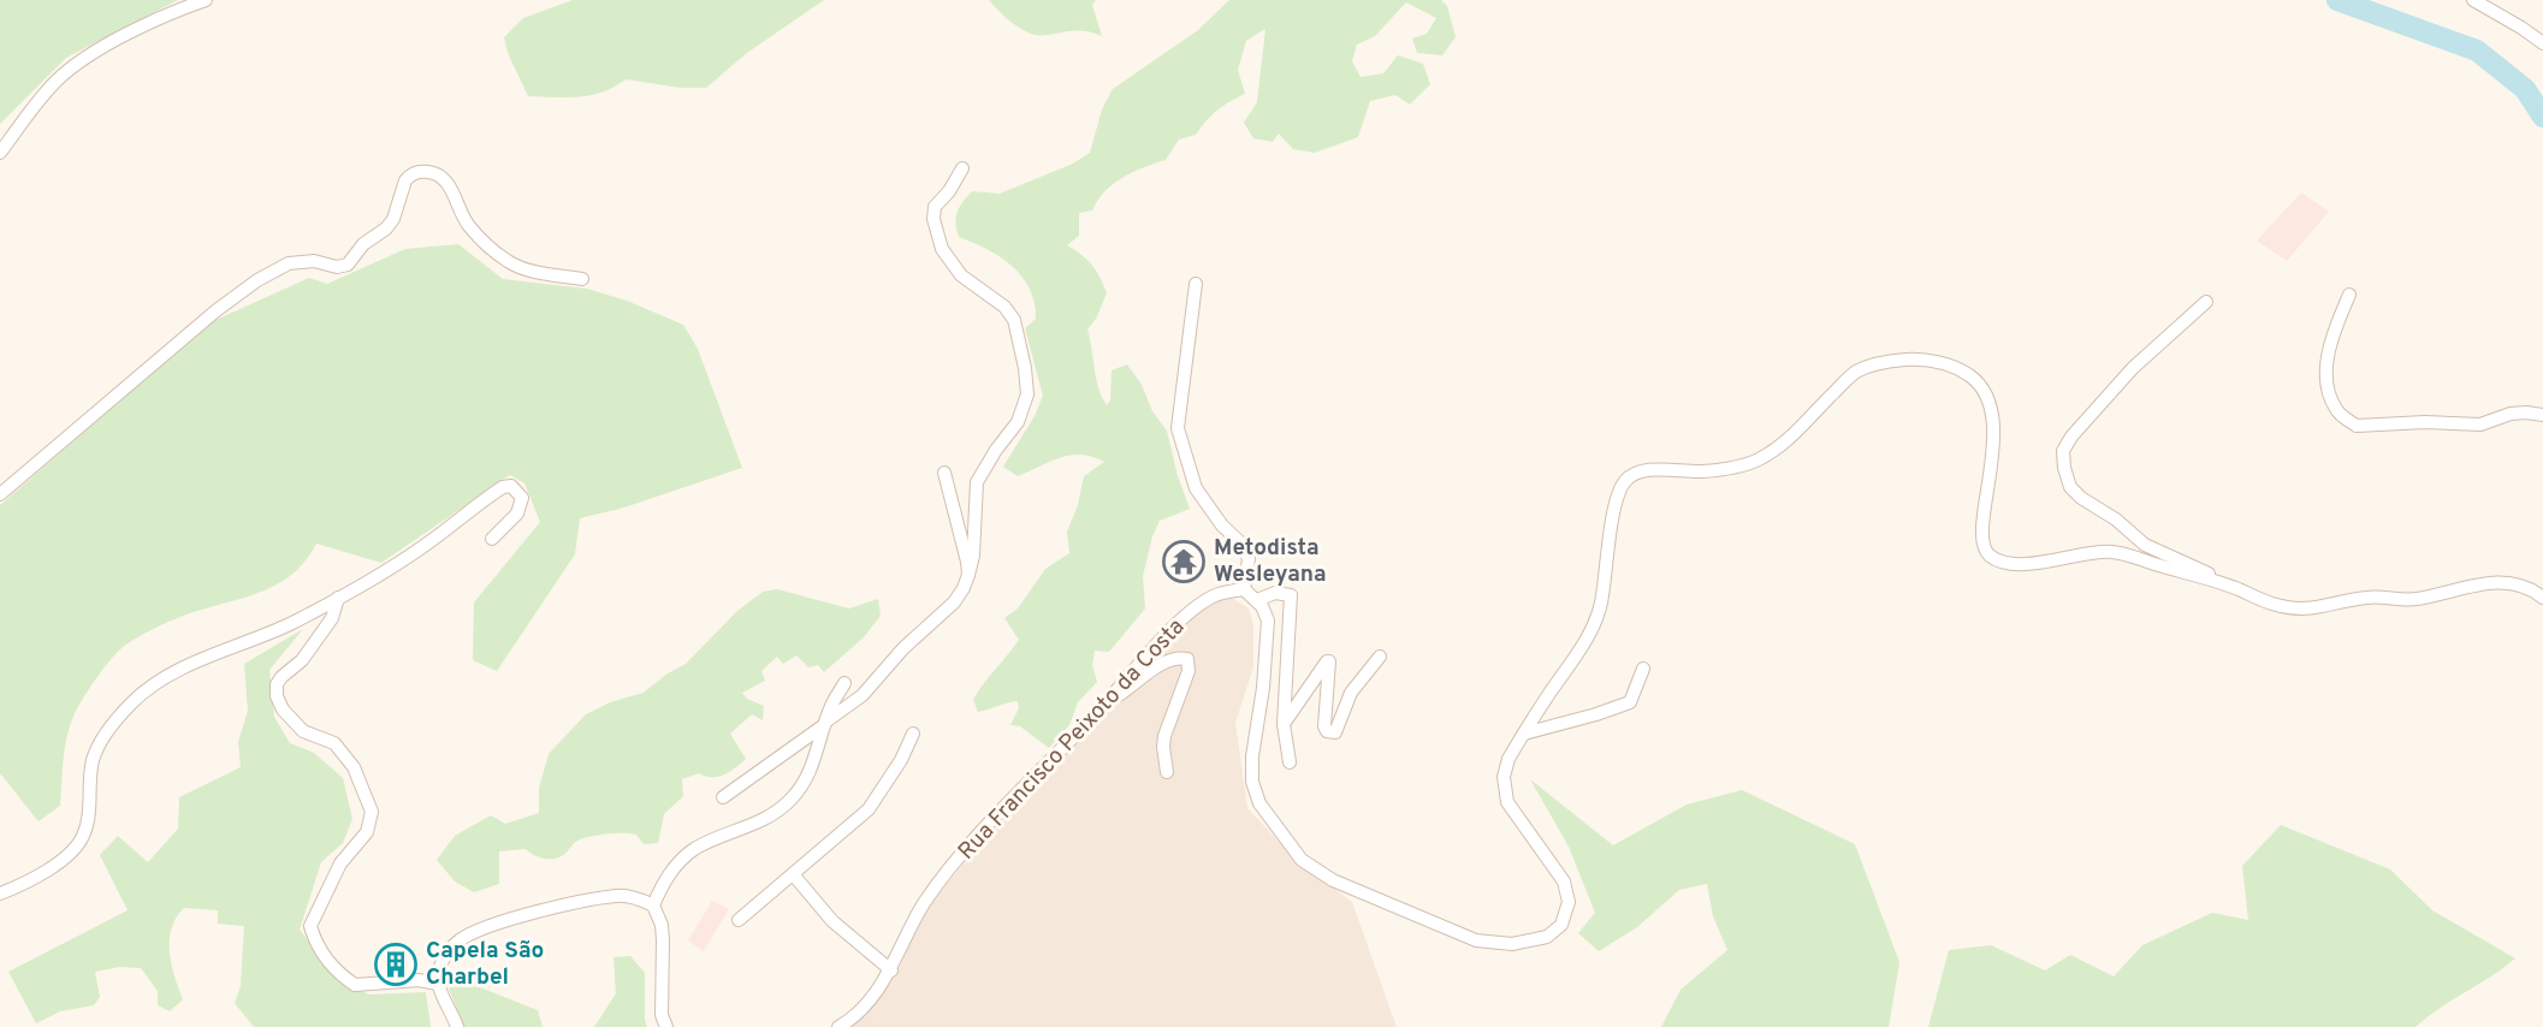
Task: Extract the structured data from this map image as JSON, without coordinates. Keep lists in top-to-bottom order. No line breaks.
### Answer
{"streets":{"street":["Rua Francisco Peixoto da Costa"]},"places":{"temple":["Metodista Wesleyana"],"building":["Capela São Charbel"]}}
